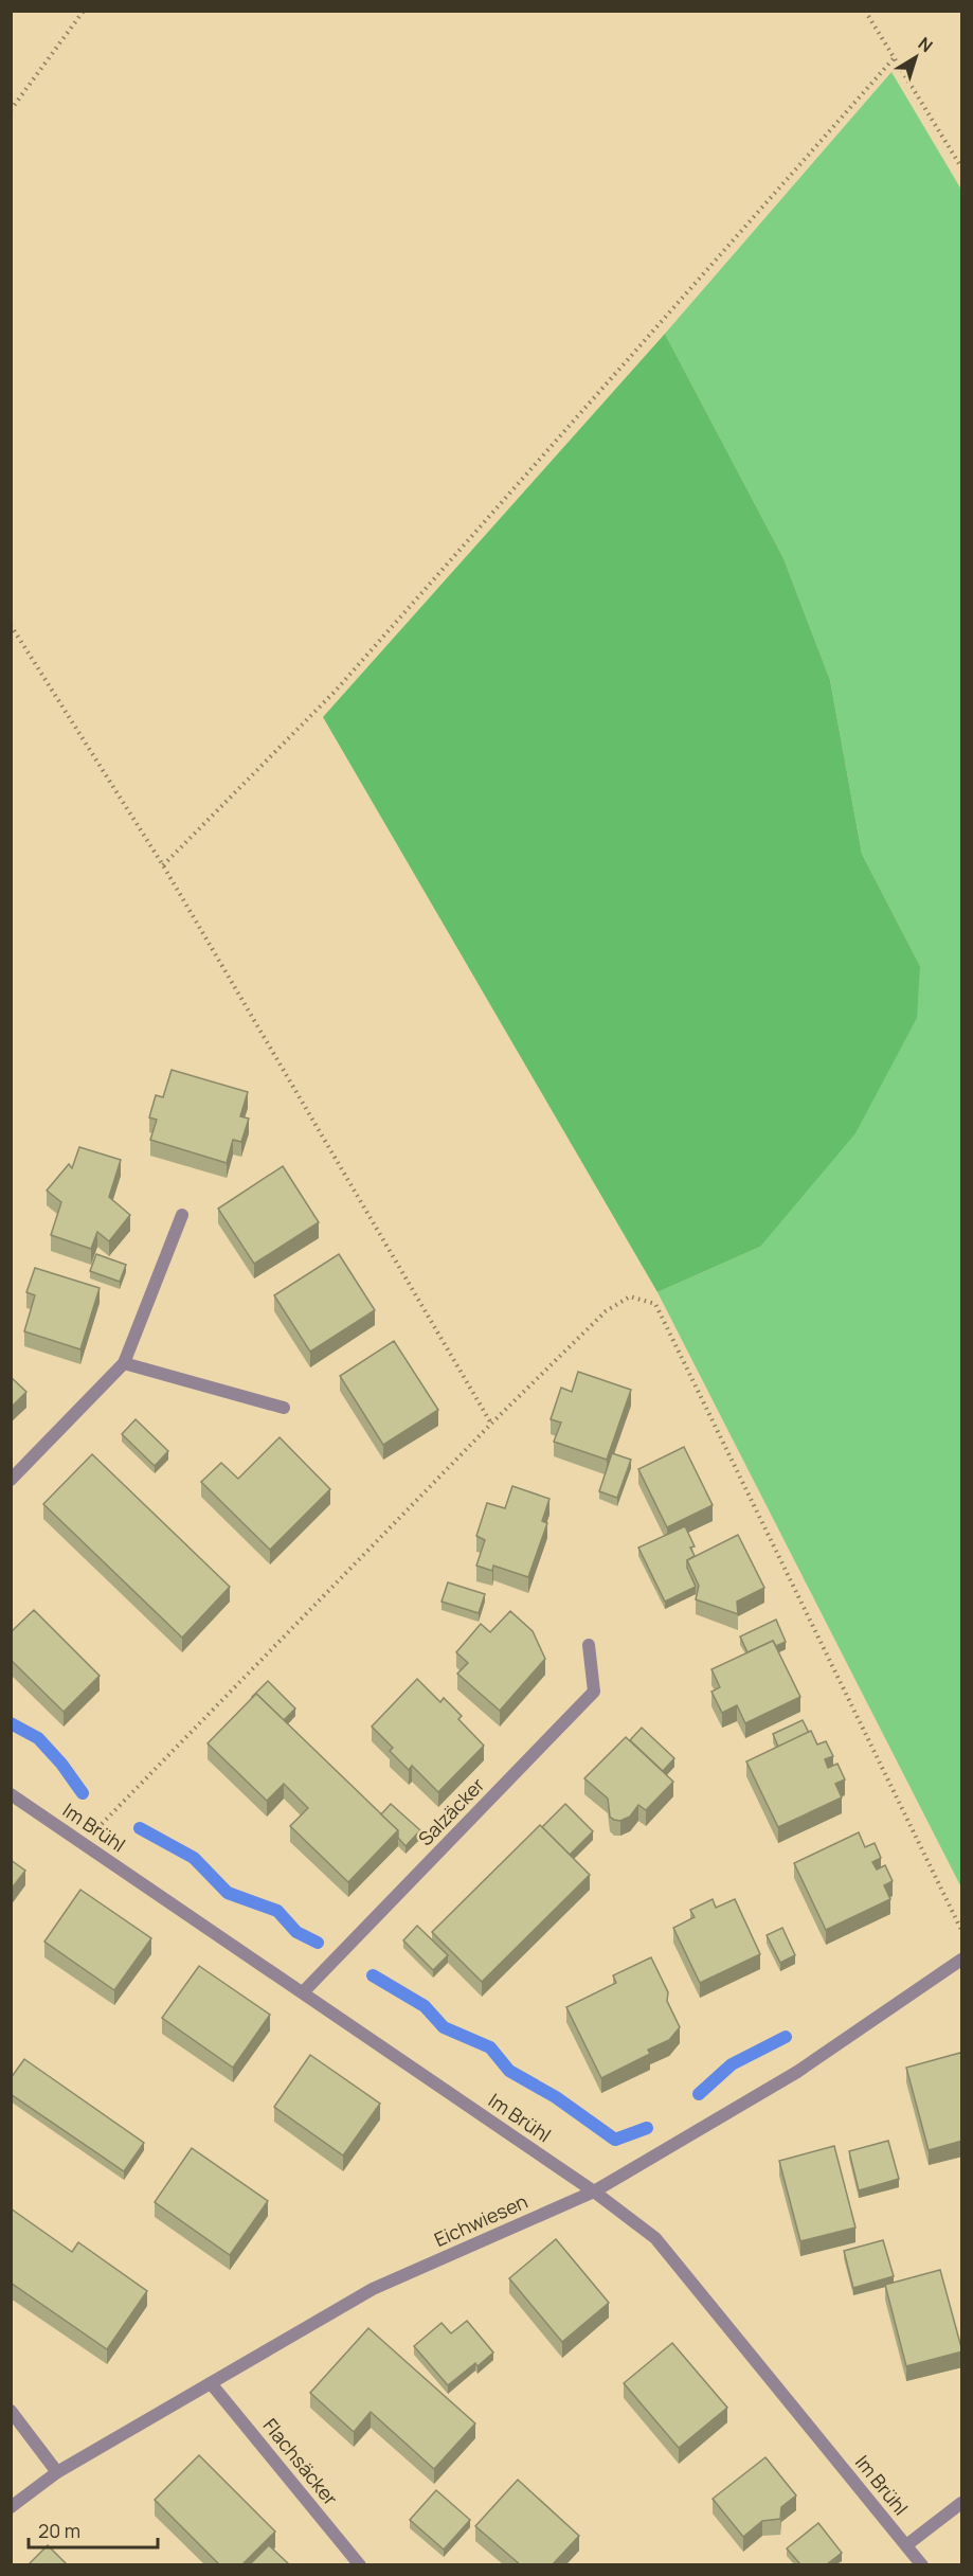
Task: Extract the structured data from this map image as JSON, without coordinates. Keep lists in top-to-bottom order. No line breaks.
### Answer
{"streets":{"street":["Salzäcker","Im Brühl","Eichwiesen","Flachsäcker"]},"crossings":[["Salzäcker","Im Brühl"],["Im Brühl","Eichwiesen"],["Eichwiesen","Flachsäcker"]],"scale_bar":"20 m","north":"top right"}
